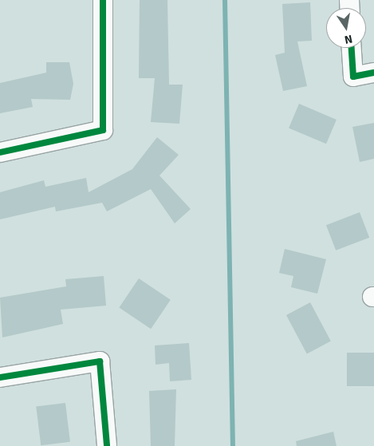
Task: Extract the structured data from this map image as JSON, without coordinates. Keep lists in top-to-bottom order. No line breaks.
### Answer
{"north":"bottom"}
